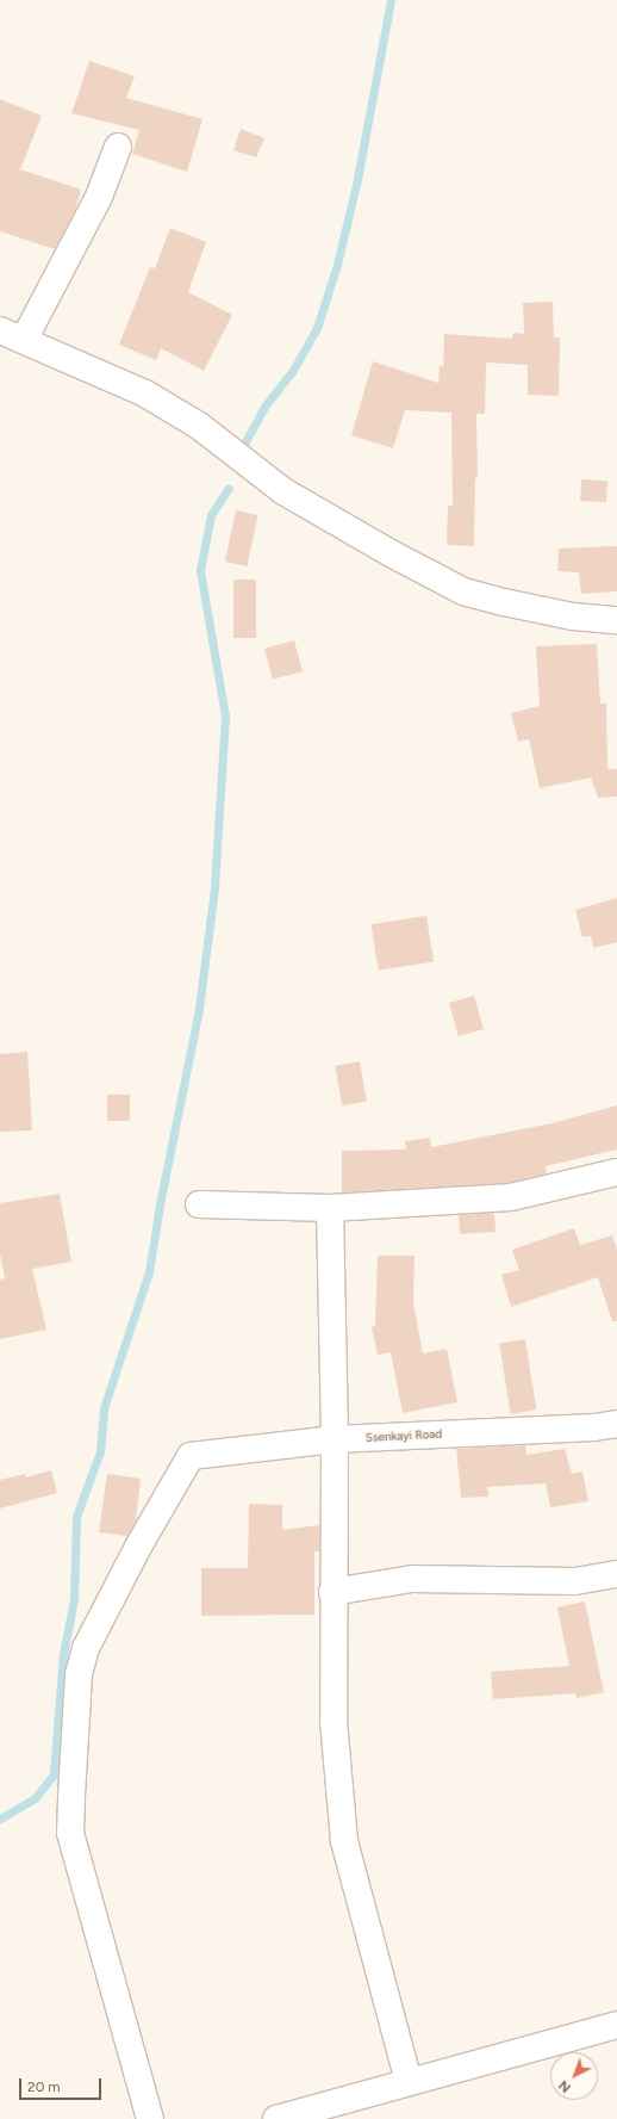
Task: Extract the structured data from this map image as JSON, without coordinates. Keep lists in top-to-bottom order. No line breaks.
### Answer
{"streets":{"street":["Ssenkayi Road"]},"scale_bar":"20 m","north":"bottom left"}
